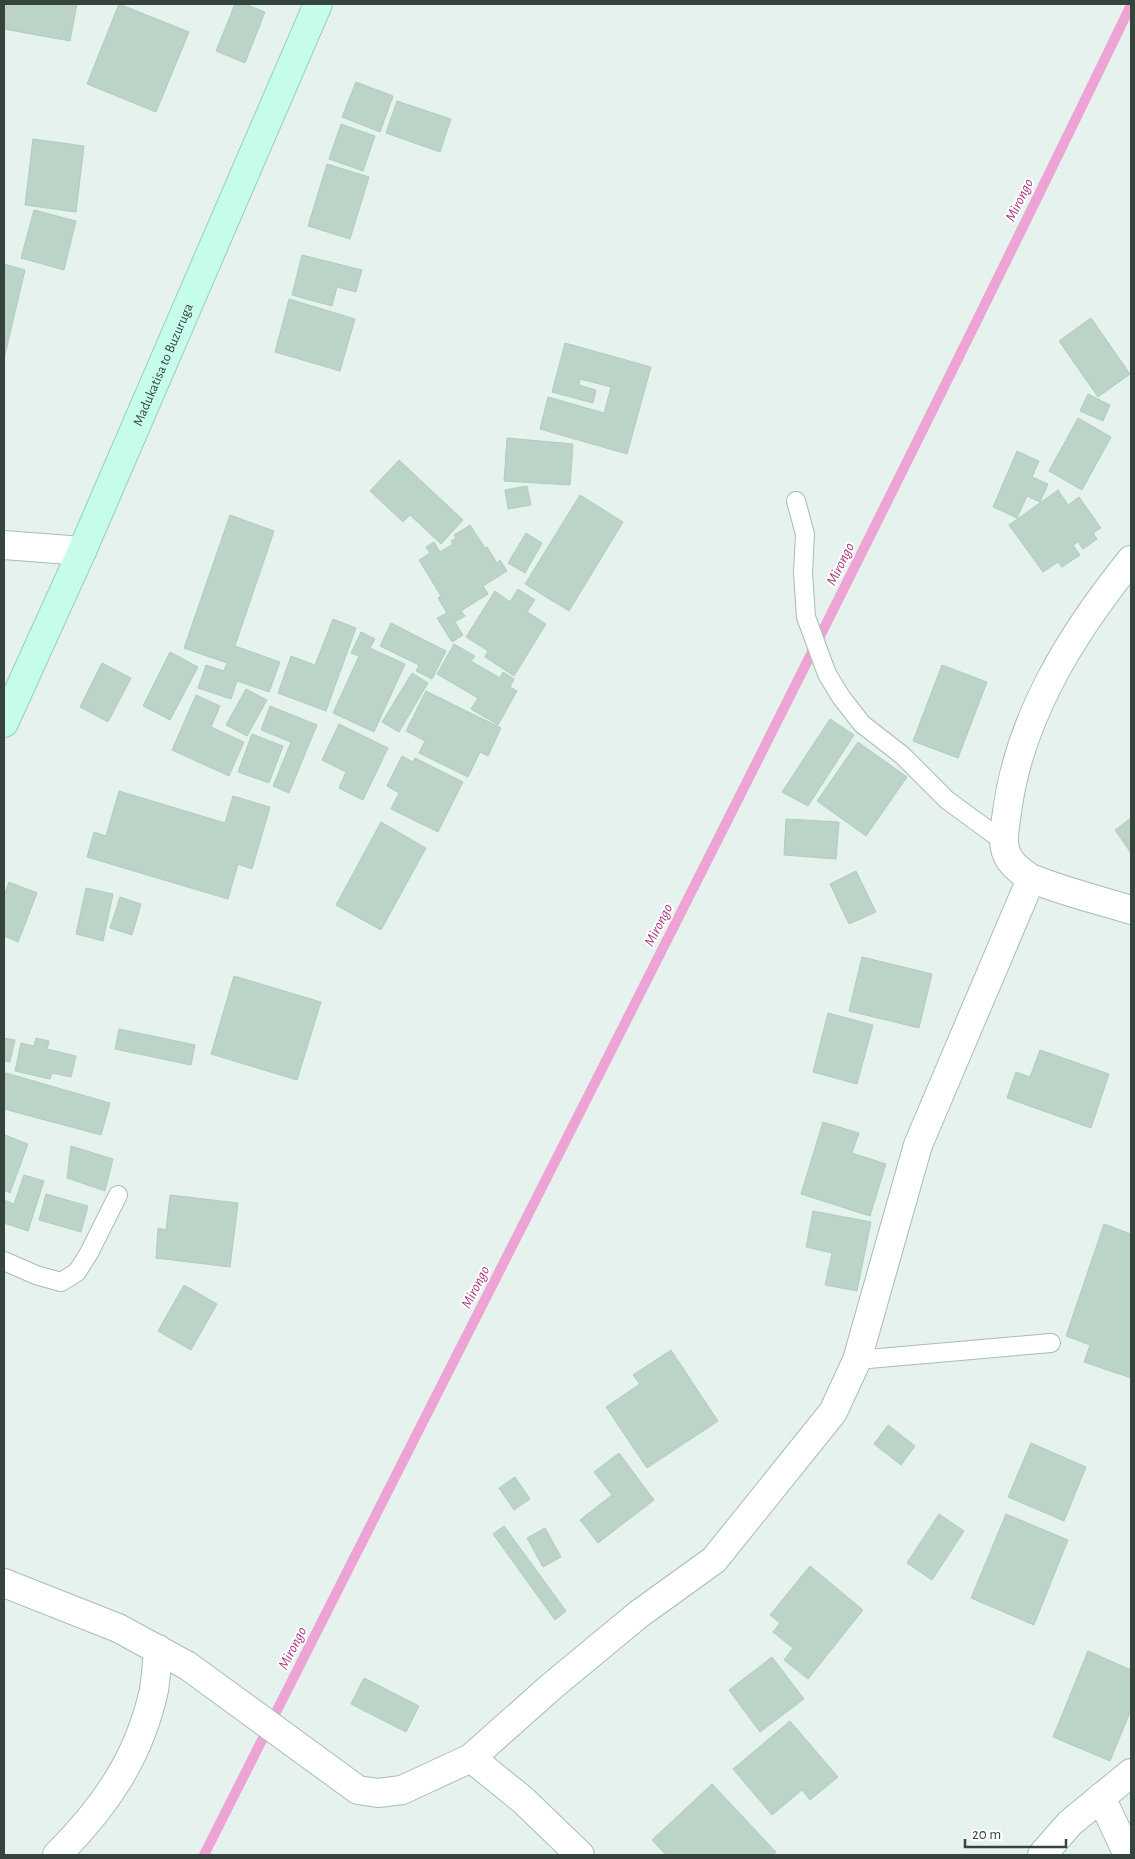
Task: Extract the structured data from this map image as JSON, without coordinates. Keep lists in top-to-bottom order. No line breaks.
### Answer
{"streets":{"main road":["Madukatisa to Buzuruga"]},"water":["Mirongo"],"scale_bar":"20 m"}
